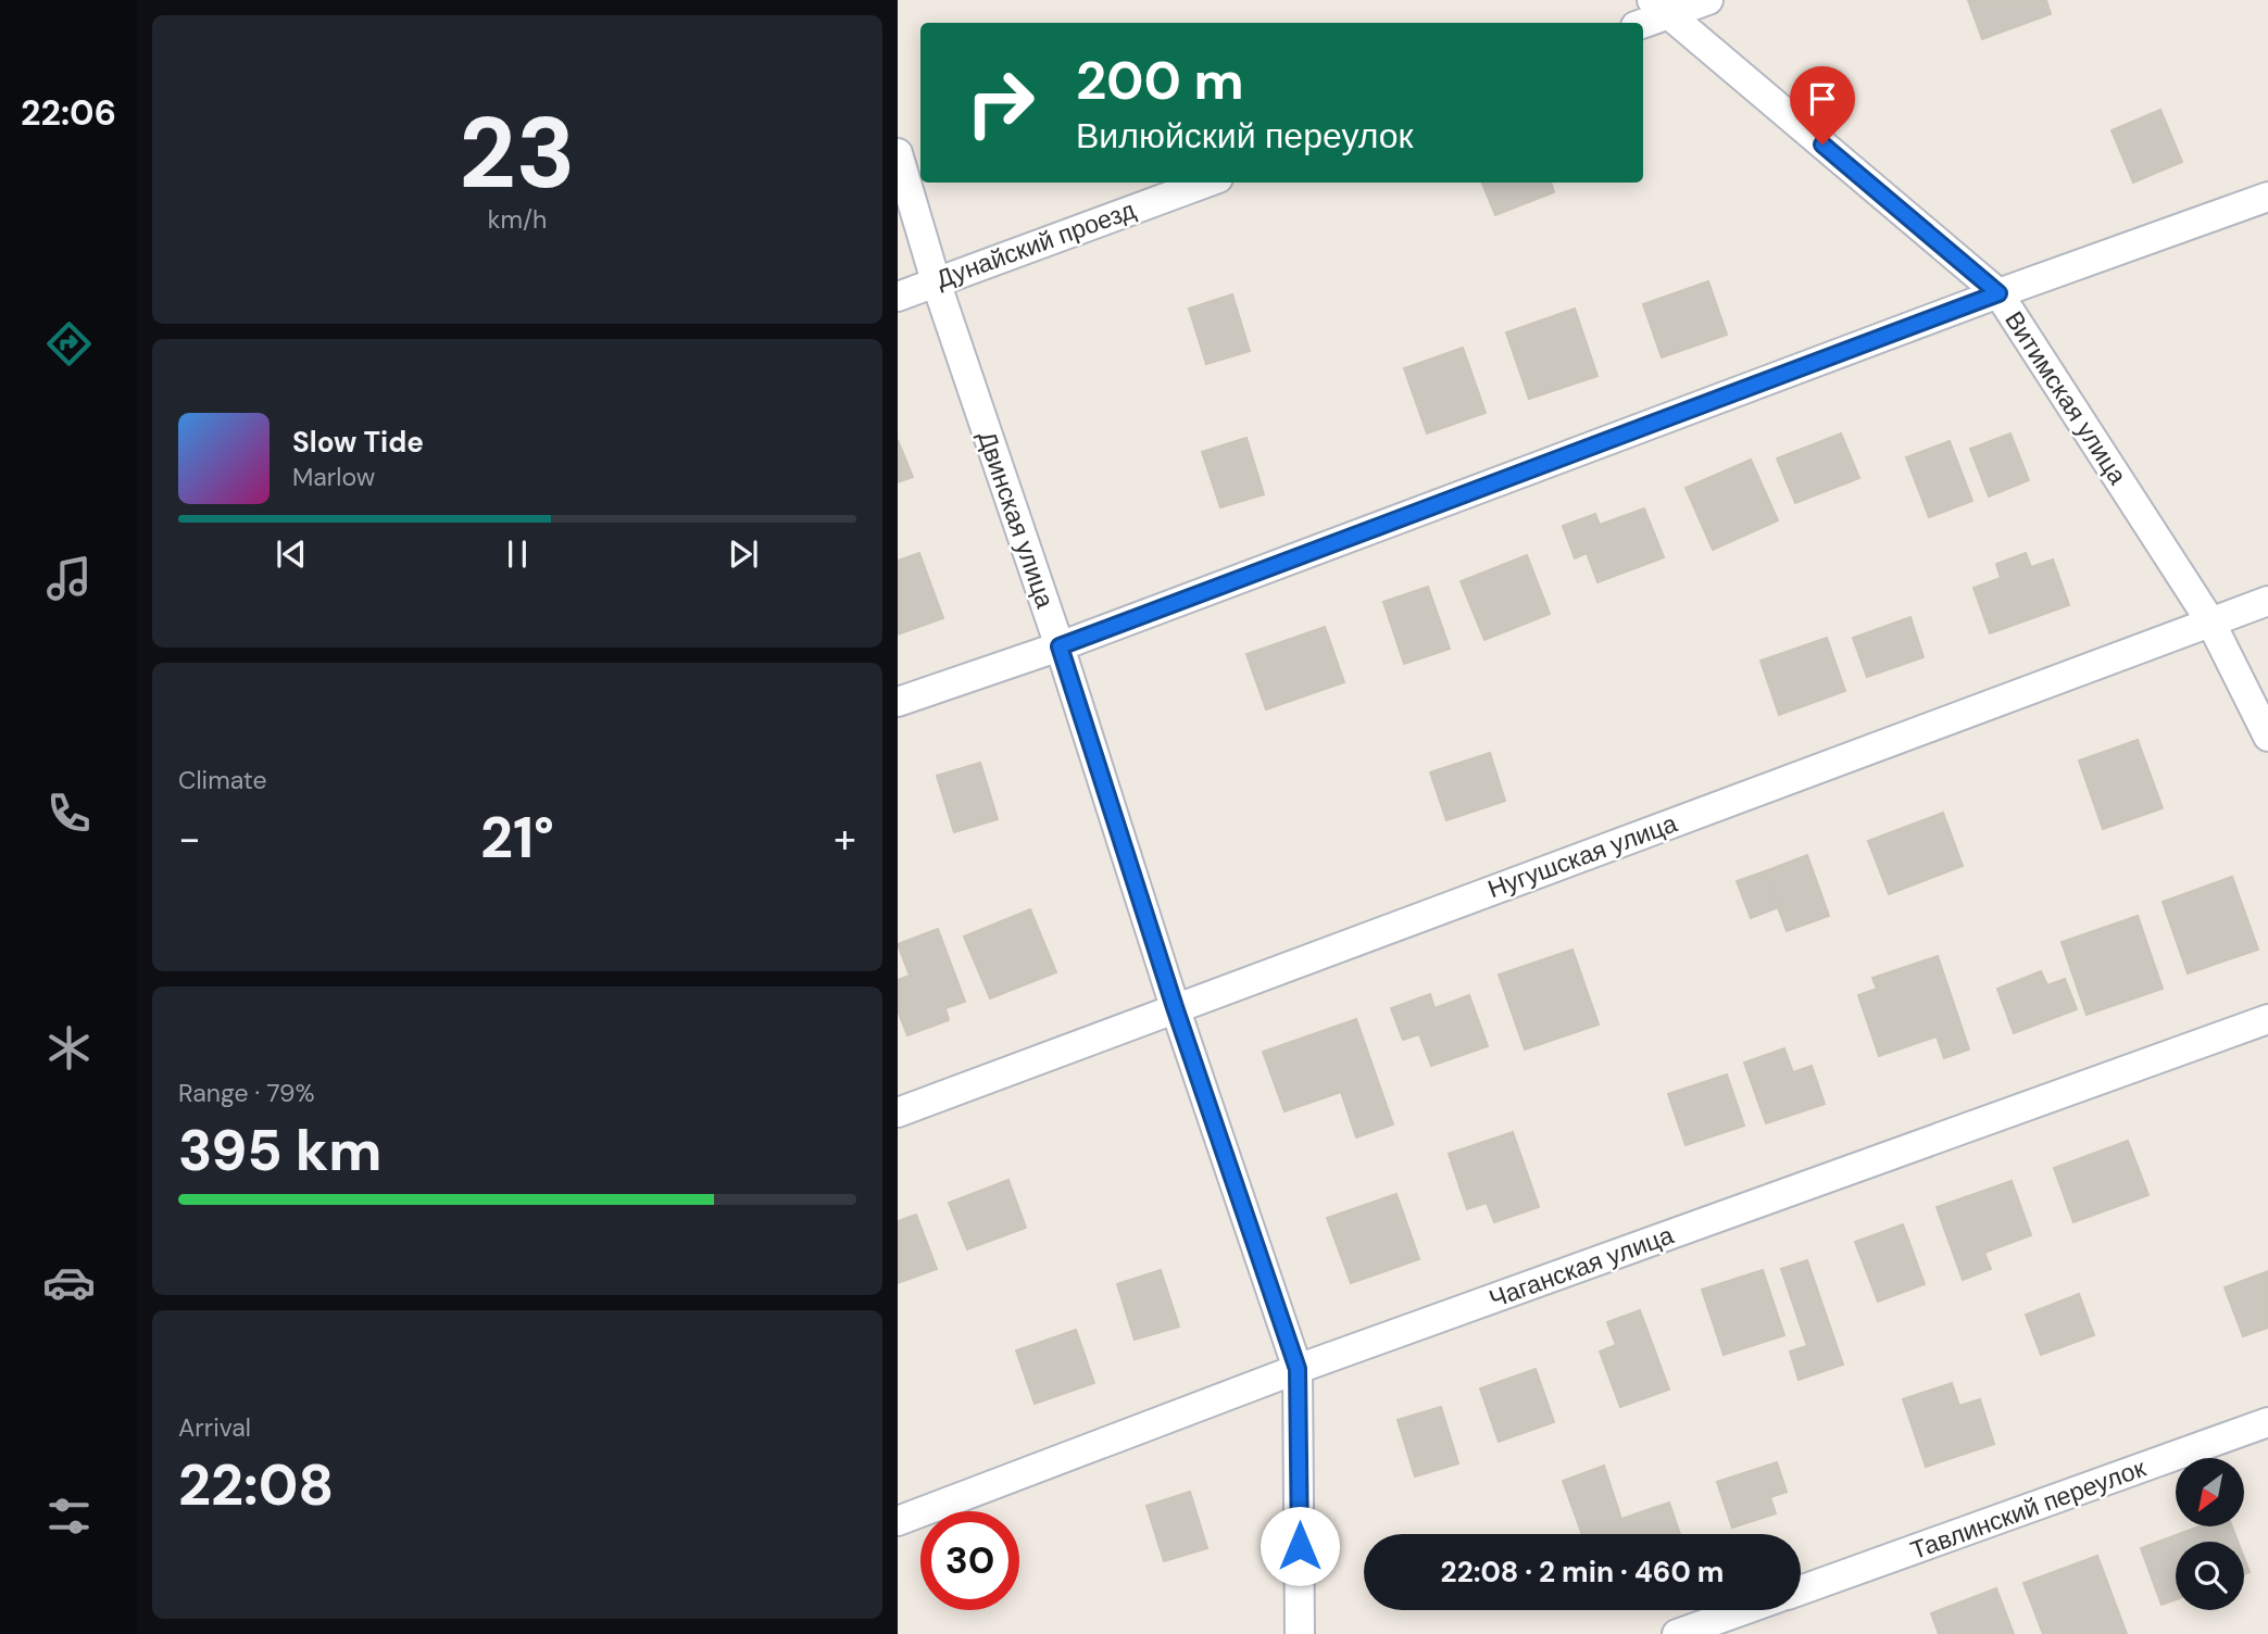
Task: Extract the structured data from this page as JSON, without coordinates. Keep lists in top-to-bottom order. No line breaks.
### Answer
{"streets":{"street":["Дунайский проезд","Витимская улица","Двинская улица","Нугушская улица","Чаганская улица","Тавлинский переулок"]},"crossings":[["Дунайский проезд","Двинская улица"],["Витимская улица","Нугушская улица"],["Двинская улица","Нугушская улица"],["Двинская улица","Чаганская улица"]],"north":"bottom left","page":{"tabs":"22:06","tile":[["23","km/h"],"Climate",["Range · 79%","395 km"],["Arrival","22:08"]],"turn":["200 m","Вилюйский переулок"],"song":["Slow Tide","Marlow"],"heat":["−","21°","+"],"limit":"30","trip":"22:08 · 2 min · 460 m"}}
